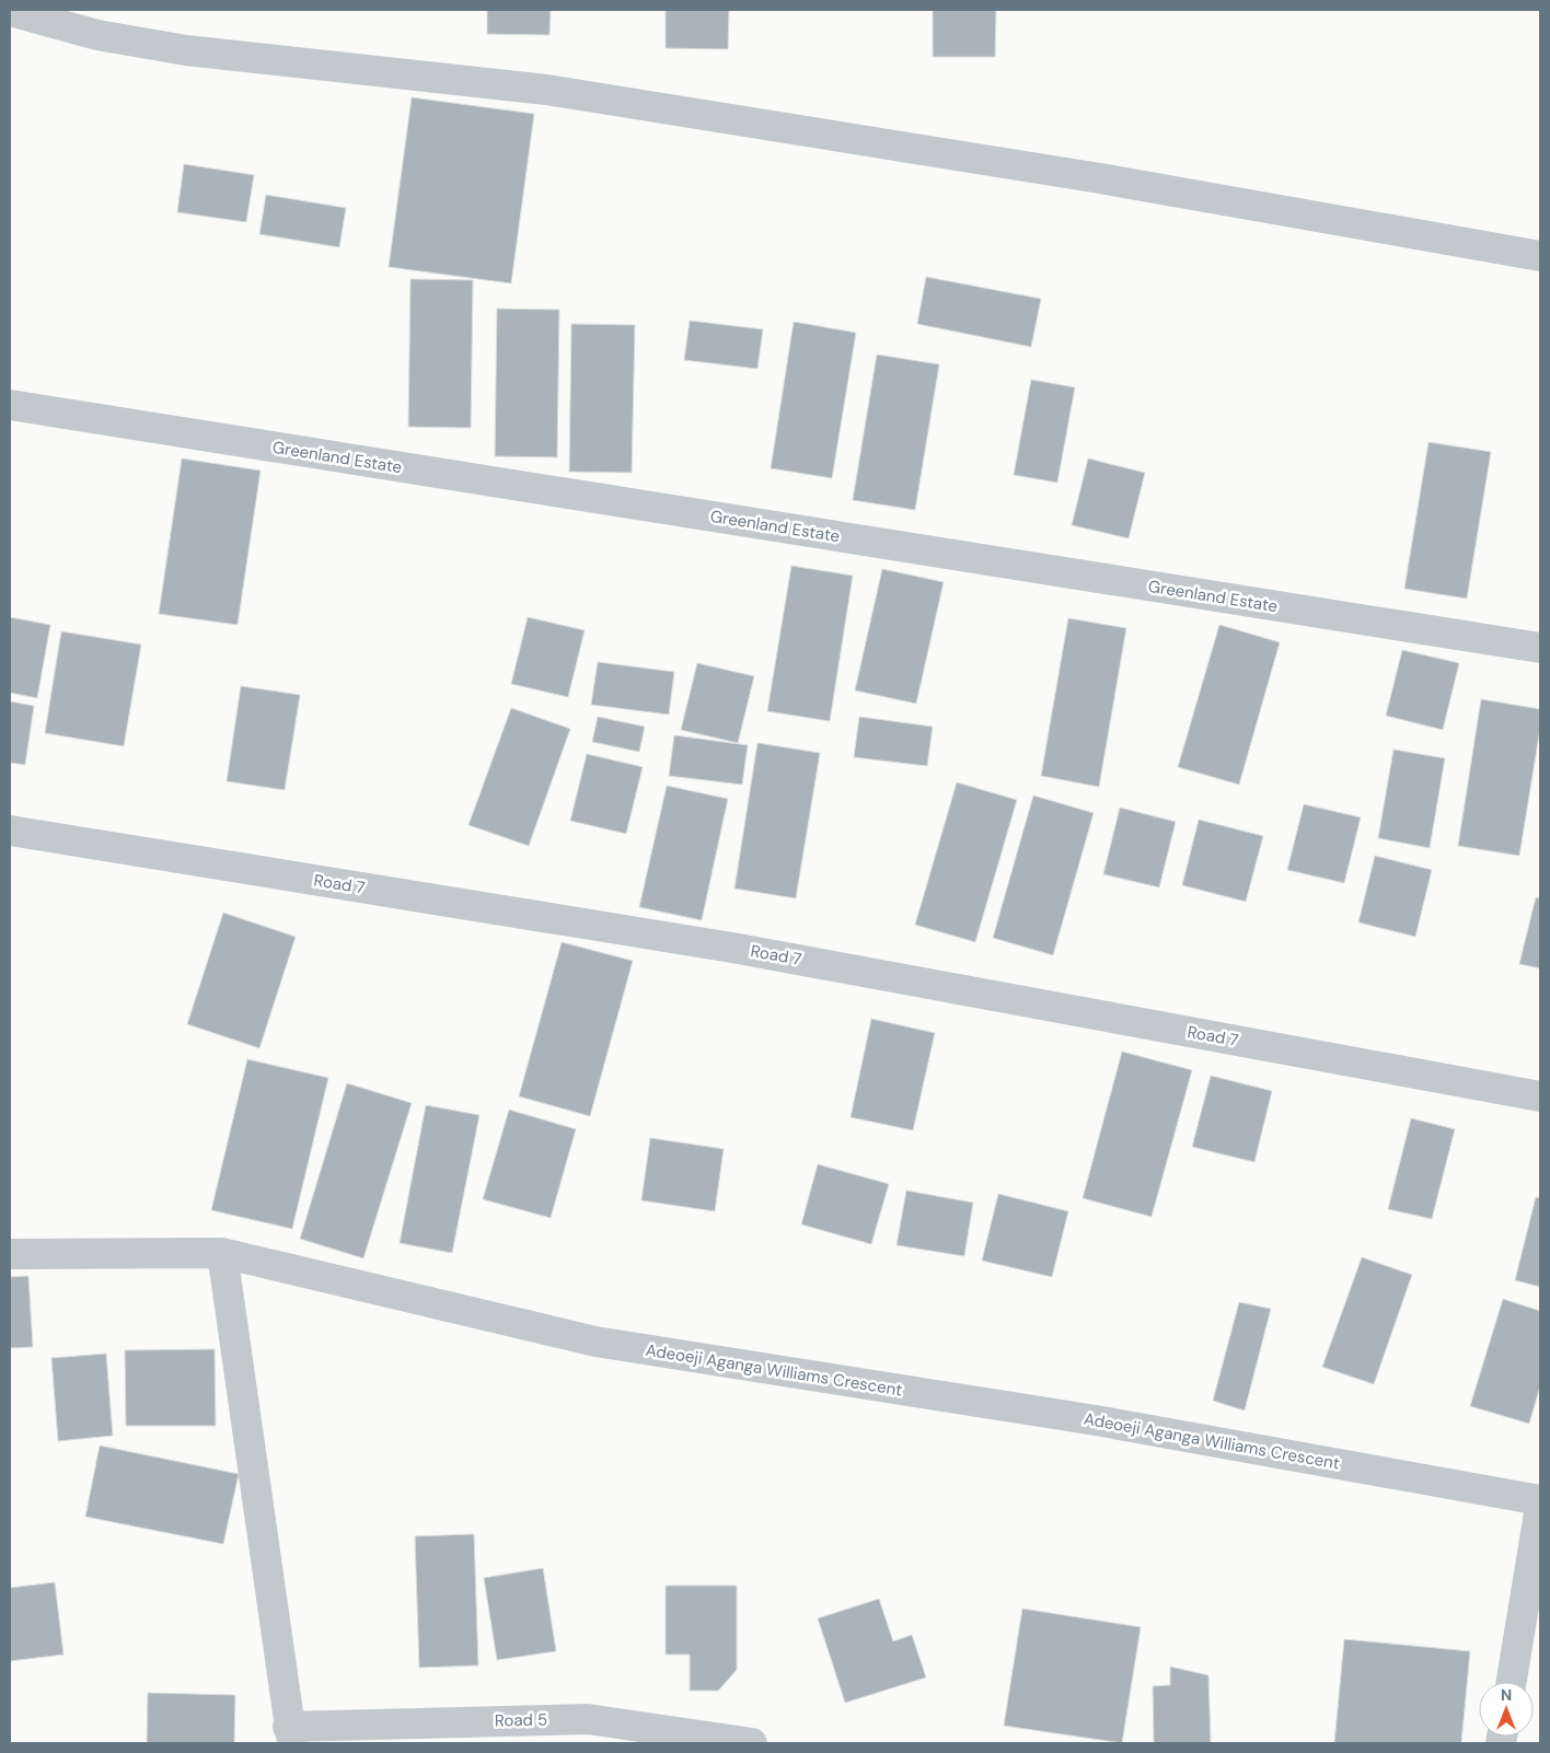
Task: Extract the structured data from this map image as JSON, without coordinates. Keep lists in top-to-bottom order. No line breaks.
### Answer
{"streets":{"street":["Greenland Estate","Road 7","Adeoeji Aganga Williams Crescent","Road 5"]},"north":"top"}
